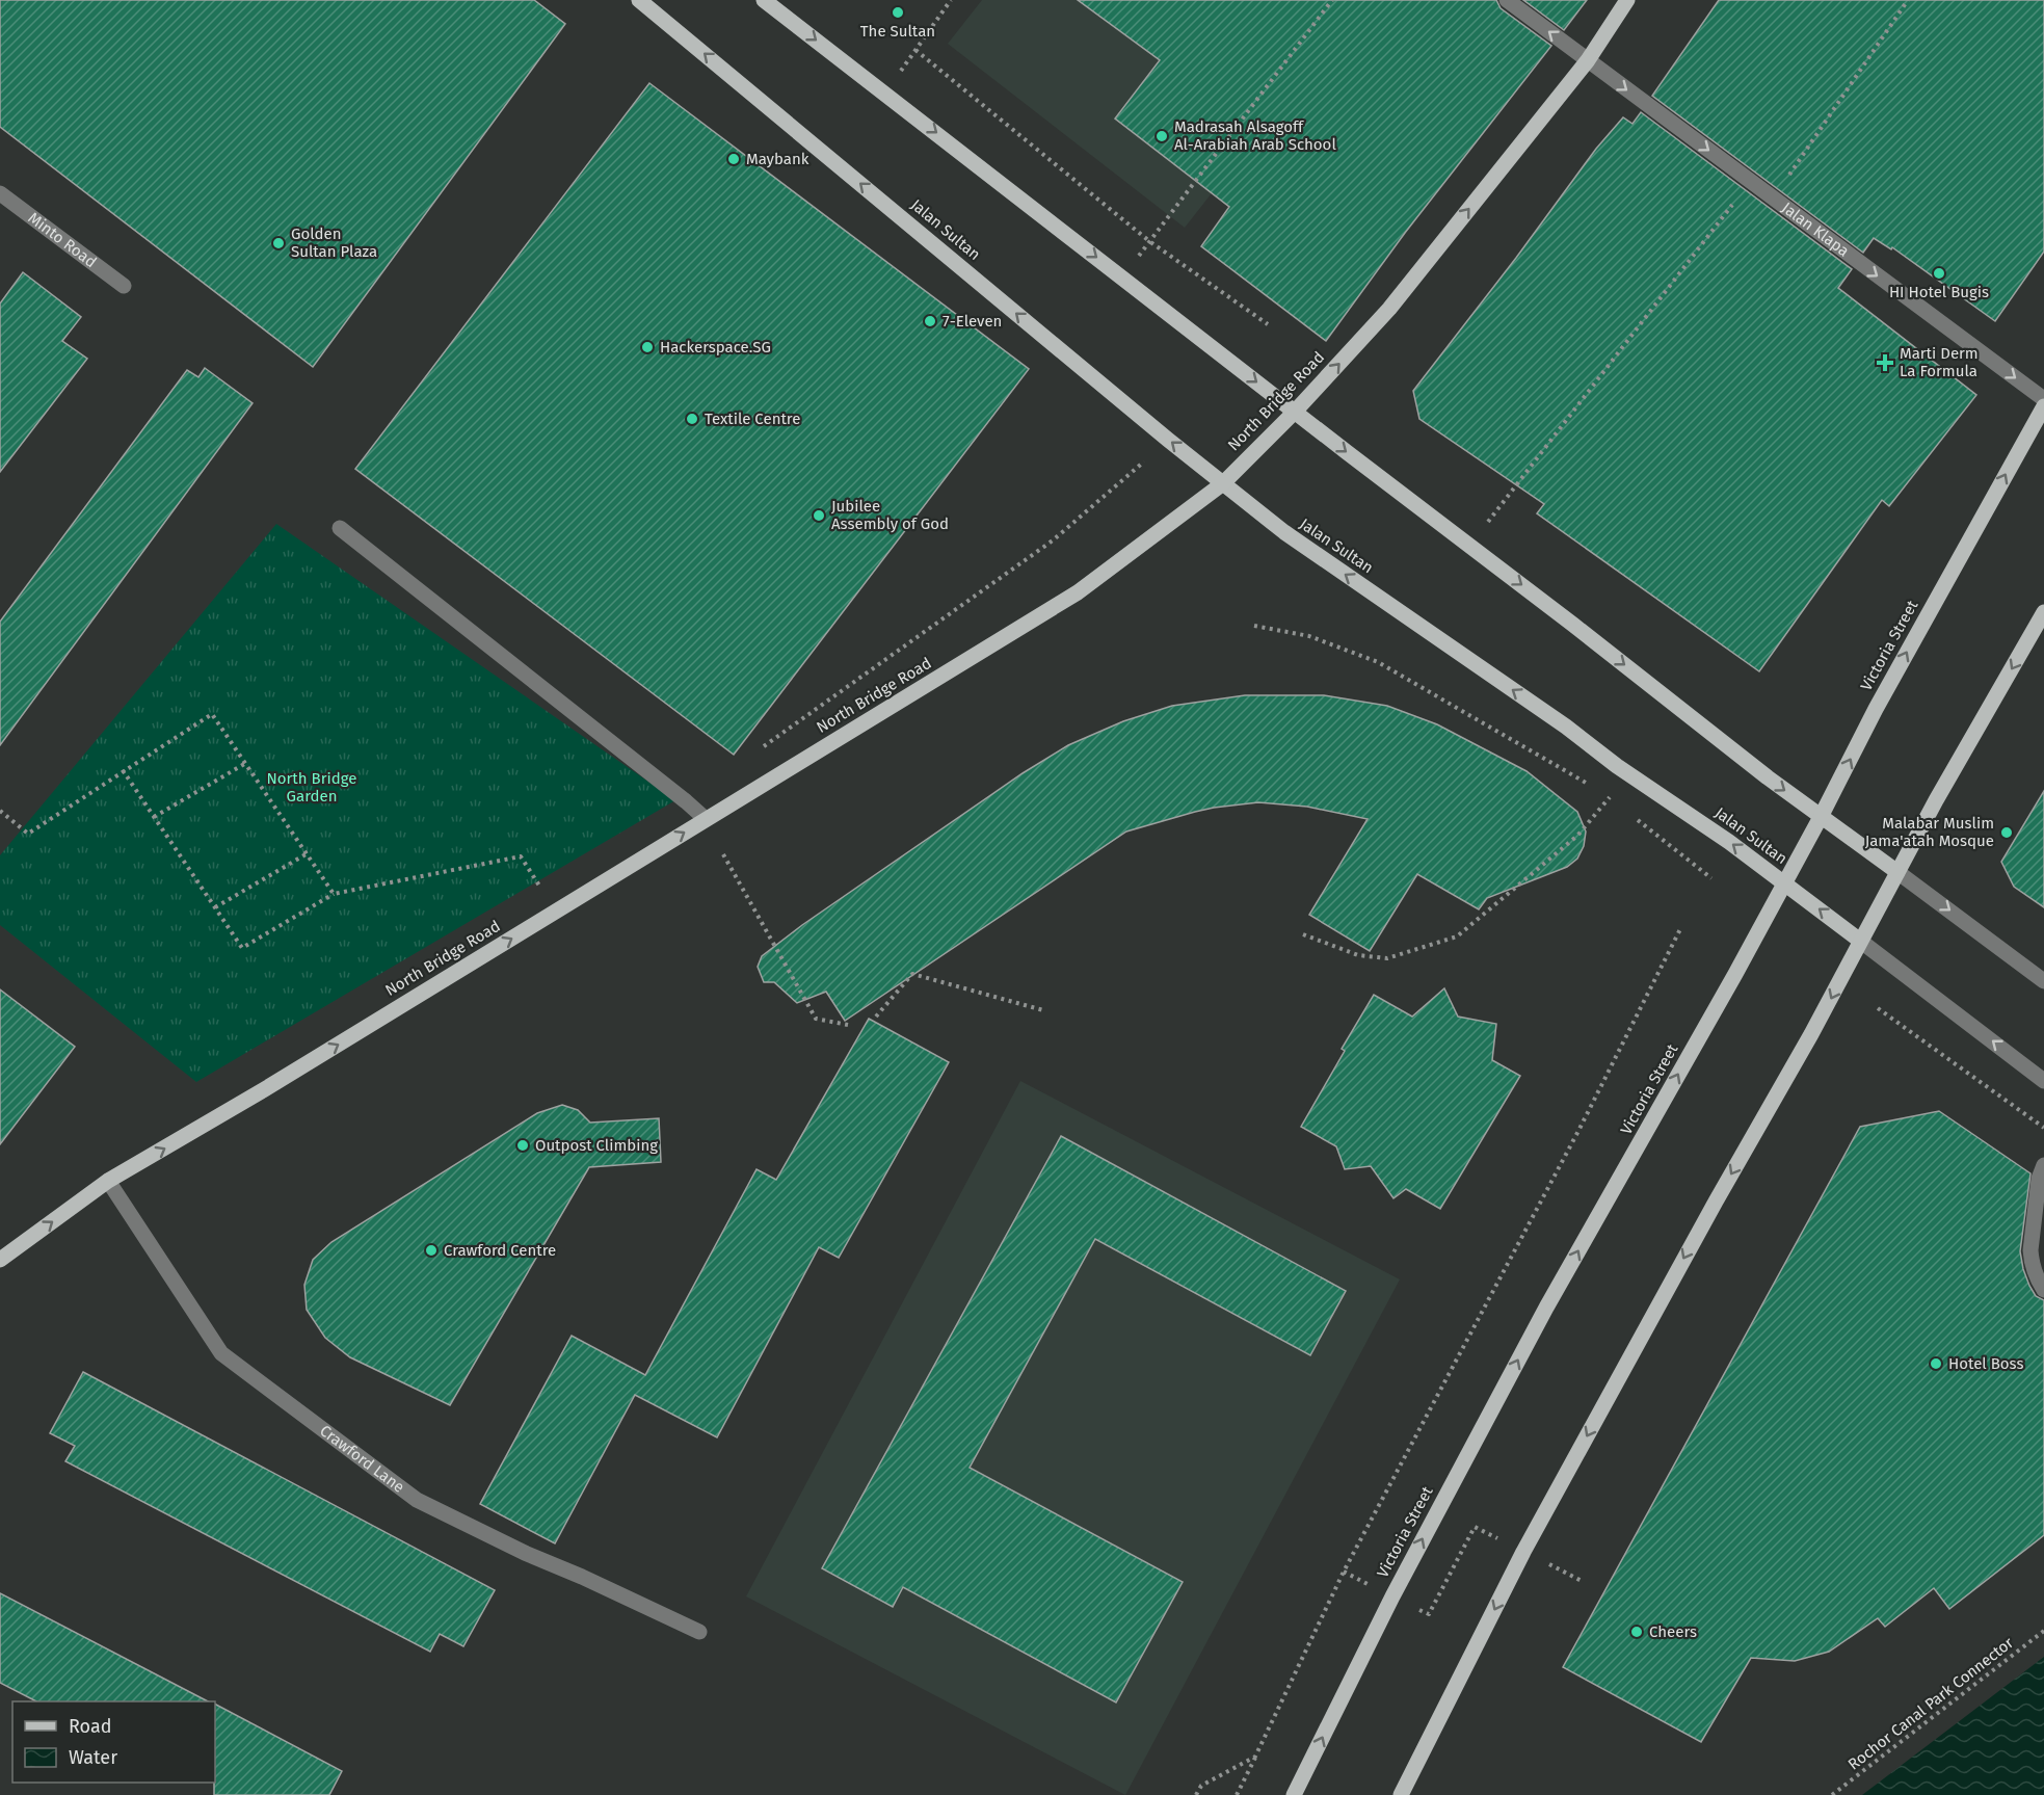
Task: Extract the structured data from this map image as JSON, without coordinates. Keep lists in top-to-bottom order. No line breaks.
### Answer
{"streets":{"main road":["Jalan Sultan","North Bridge Road","Victoria Street"],"street":["Jalan Klapa","Minto Road","Crawford Lane"],"path":["Rochor Canal Park Connector"]},"crossings":[["Jalan Sultan","North Bridge Road"],["Jalan Sultan","Victoria Street"],["Jalan Klapa","North Bridge Road"],["North Bridge Road","Crawford Lane"]],"one_way":["North Bridge Road"],"parks":["North Bridge Garden"],"places":{"other":["The Sultan","Madrasah Alsagoff Al-Arabiah Arab School","Maybank","Golden Sultan Plaza","HI Hotel Bugis","7-Eleven","Hackerspace.SG","Textile Centre","Jubilee Assembly of God","Malabar Muslim Jama'atah Mosque","Outpost Climbing","Crawford Centre","Hotel Boss","Cheers"],"health":["Marti Derm La Formula"]},"legend":["Road","Water"]}
